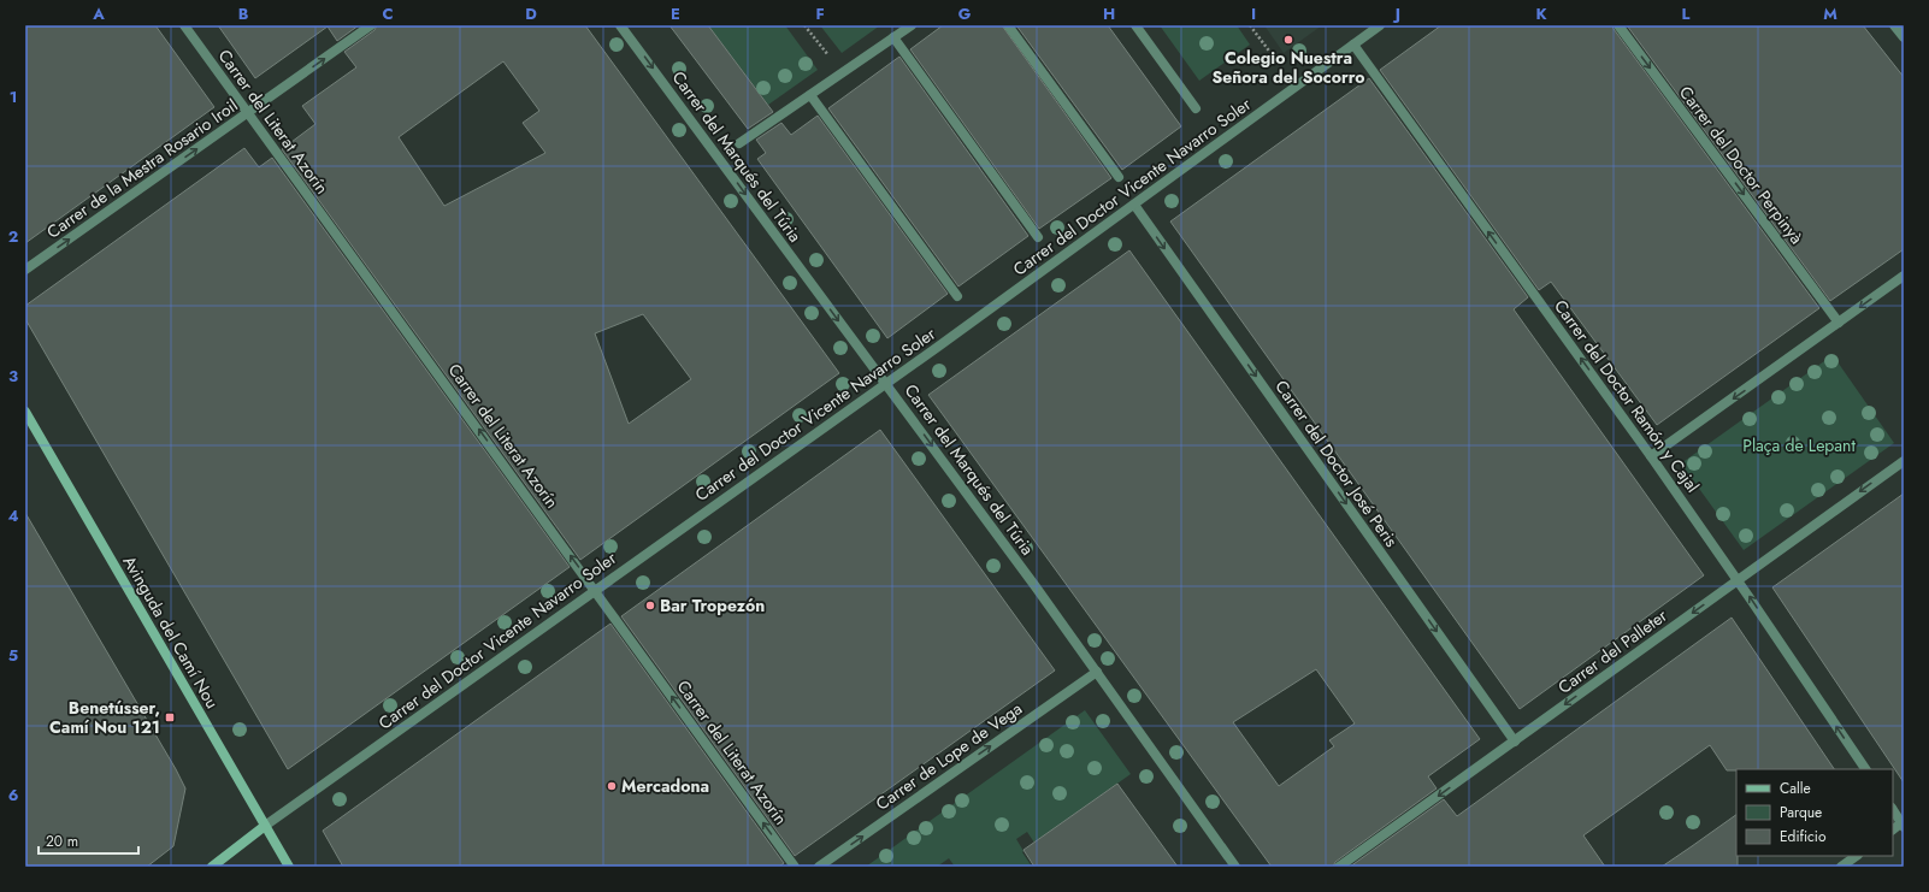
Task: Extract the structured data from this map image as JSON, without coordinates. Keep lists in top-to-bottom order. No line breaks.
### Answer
{"streets":{"street":["Carrer del Literat Azorín","Carrer del Marqués del Túria","Carrer del Doctor Perpinyà","Carrer de la Mestra Rosario Iroil","Carrer del Doctor Vicente Navarro Soler","Carrer del Doctor Ramón y Cajal","Carrer del Doctor José Peris","Avinguda del Camí Nou","Carrer del Palleter","Carrer de Lope de Vega"]},"crossings":[["Carrer del Literat Azorín","Carrer de la Mestra Rosario Iroil"],["Carrer del Literat Azorín","Carrer del Doctor Vicente Navarro Soler"],["Carrer del Marqués del Túria","Carrer del Doctor Vicente Navarro Soler"],["Carrer del Marqués del Túria","Carrer de Lope de Vega"],["Carrer del Doctor Vicente Navarro Soler","Carrer del Doctor Ramón y Cajal"],["Carrer del Doctor Vicente Navarro Soler","Carrer del Doctor José Peris"],["Carrer del Doctor Vicente Navarro Soler","Avinguda del Camí Nou"],["Carrer del Doctor Ramón y Cajal","Carrer del Palleter"],["Carrer del Doctor José Peris","Carrer del Palleter"]],"one_way":["Carrer del Literat Azorín","Carrer del Marqués del Túria","Carrer del Doctor Perpinyà","Carrer de la Mestra Rosario Iroil","Carrer del Doctor Ramón y Cajal","Carrer del Doctor José Peris","Carrer del Palleter","Carrer de Lope de Vega"],"parks":["Plaça de Lepant"],"places":{"other":["Colegio Nuestra Señora del Socorro","Bar Tropezón","Mercadona"],"transit":["Benetússer, Camí Nou 121"]},"legend":["Calle","Parque","Edificio"],"scale_bar":"20 m","grid":{"columns":["A","B","C","D","E","F","G","H","I","J","K","L","M"],"rows":["1","2","3","4","5","6"]}}
